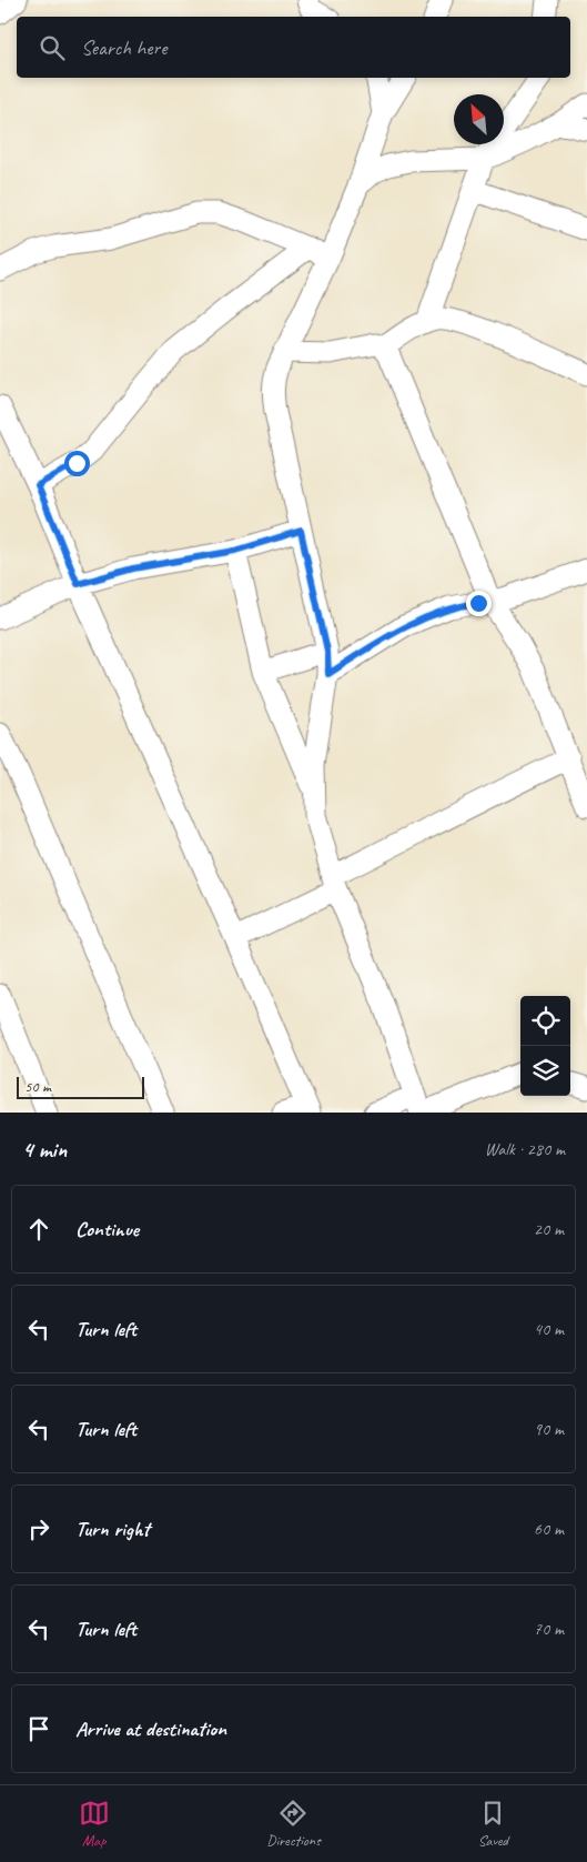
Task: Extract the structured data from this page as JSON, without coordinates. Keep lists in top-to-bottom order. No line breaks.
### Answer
{"scale_bar":"50 m","north":"top left","page":{"search":"Search here","scale":"50 m","heading":["4 min","Walk · 280 m"],"list":[["Continue","20 m"],["Turn left","40 m"],["Turn left","90 m"],["Turn right","60 m"],["Turn left","70 m"],"Arrive at destination"],"nav":["Map","Directions","Saved"]}}
